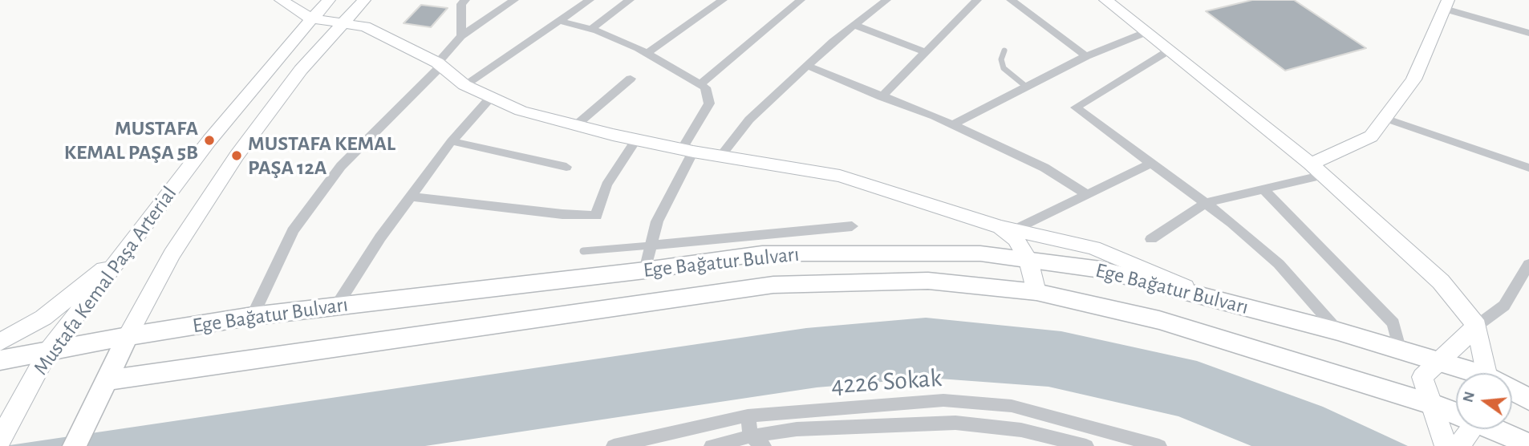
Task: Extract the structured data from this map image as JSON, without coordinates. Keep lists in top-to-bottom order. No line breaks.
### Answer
{"streets":{"main road":["Ege Bağatur Bulvarı","Mustafa Kemal Paşa Arterial"],"street":["4226 Sokak"]},"crossings":[["Ege Bağatur Bulvarı","Mustafa Kemal Paşa Arterial"]],"places":["MUSTAFA KEMAL PAŞA 5B","MUSTAFA KEMAL PAŞA 12A"],"north":"left"}
